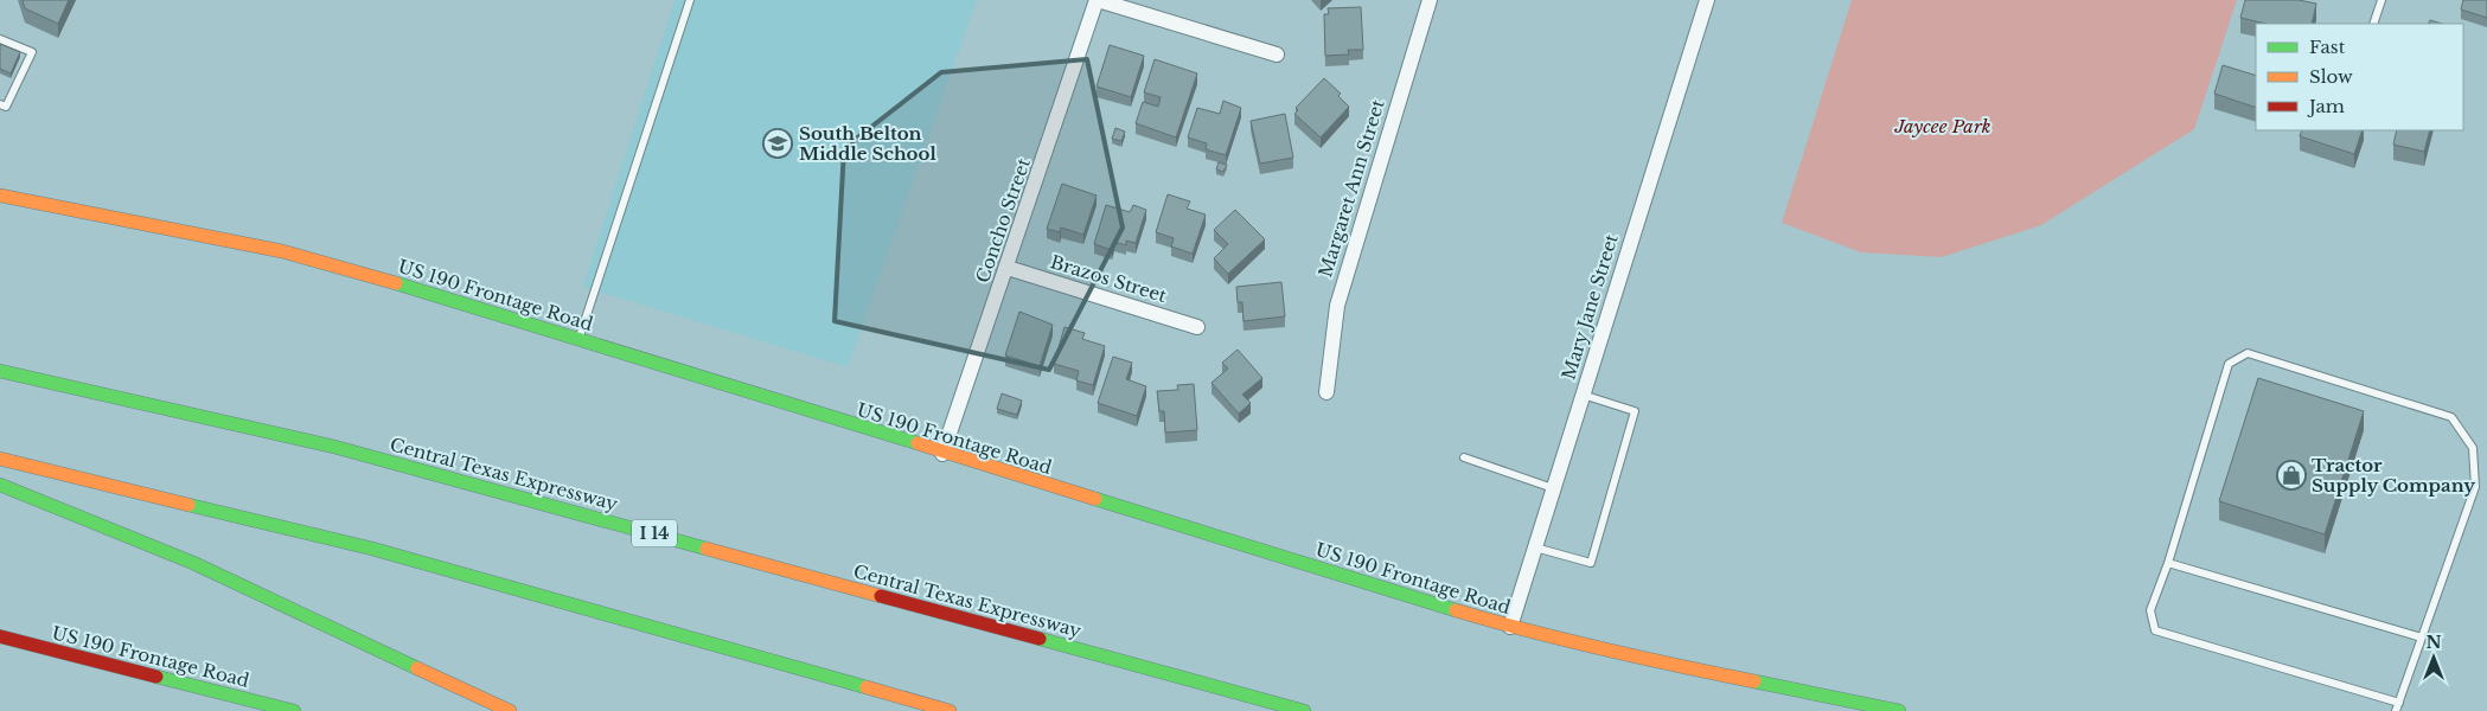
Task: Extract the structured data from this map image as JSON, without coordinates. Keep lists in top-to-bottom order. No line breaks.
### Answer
{"streets":{"main road":["US 190 Frontage Road","Central Texas Expressway","I 14"],"street":["Margaret Ann Street","Concho Street","Brazos Street","Mary Jane Street"]},"crossings":[["Concho Street","Brazos Street"],["Concho Street","US 190 Frontage Road"],["US 190 Frontage Road","Mary Jane Street"]],"parks":["Jaycee Park"],"places":{"school or university":["South Belton Middle School"],"shop":["Tractor Supply Company"]},"legend":["Fast","Slow","Jam"],"north":"top"}
